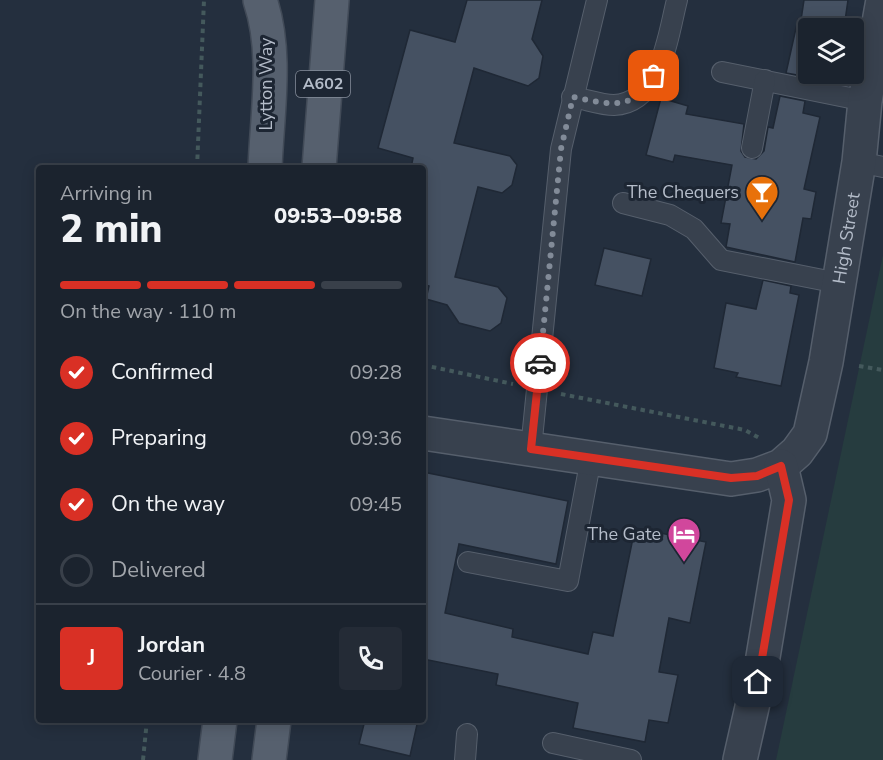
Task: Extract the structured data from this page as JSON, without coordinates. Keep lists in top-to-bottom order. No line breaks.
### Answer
{"streets":{"main road":["Lytton Way","A602"],"street":["High Street"]},"places":{"bar":["The Chequers"],"hotel":["The Gate"]},"page":{"heading":["2 min","Arriving in","09:53–09:58"],"panel":["Jordan","Courier · 4.8"],"bar":"On the way · 110 m","list":[["Confirmed","09:28"],["Preparing","09:36"],["On the way","09:45"],"Delivered"],"round":"J"}}
